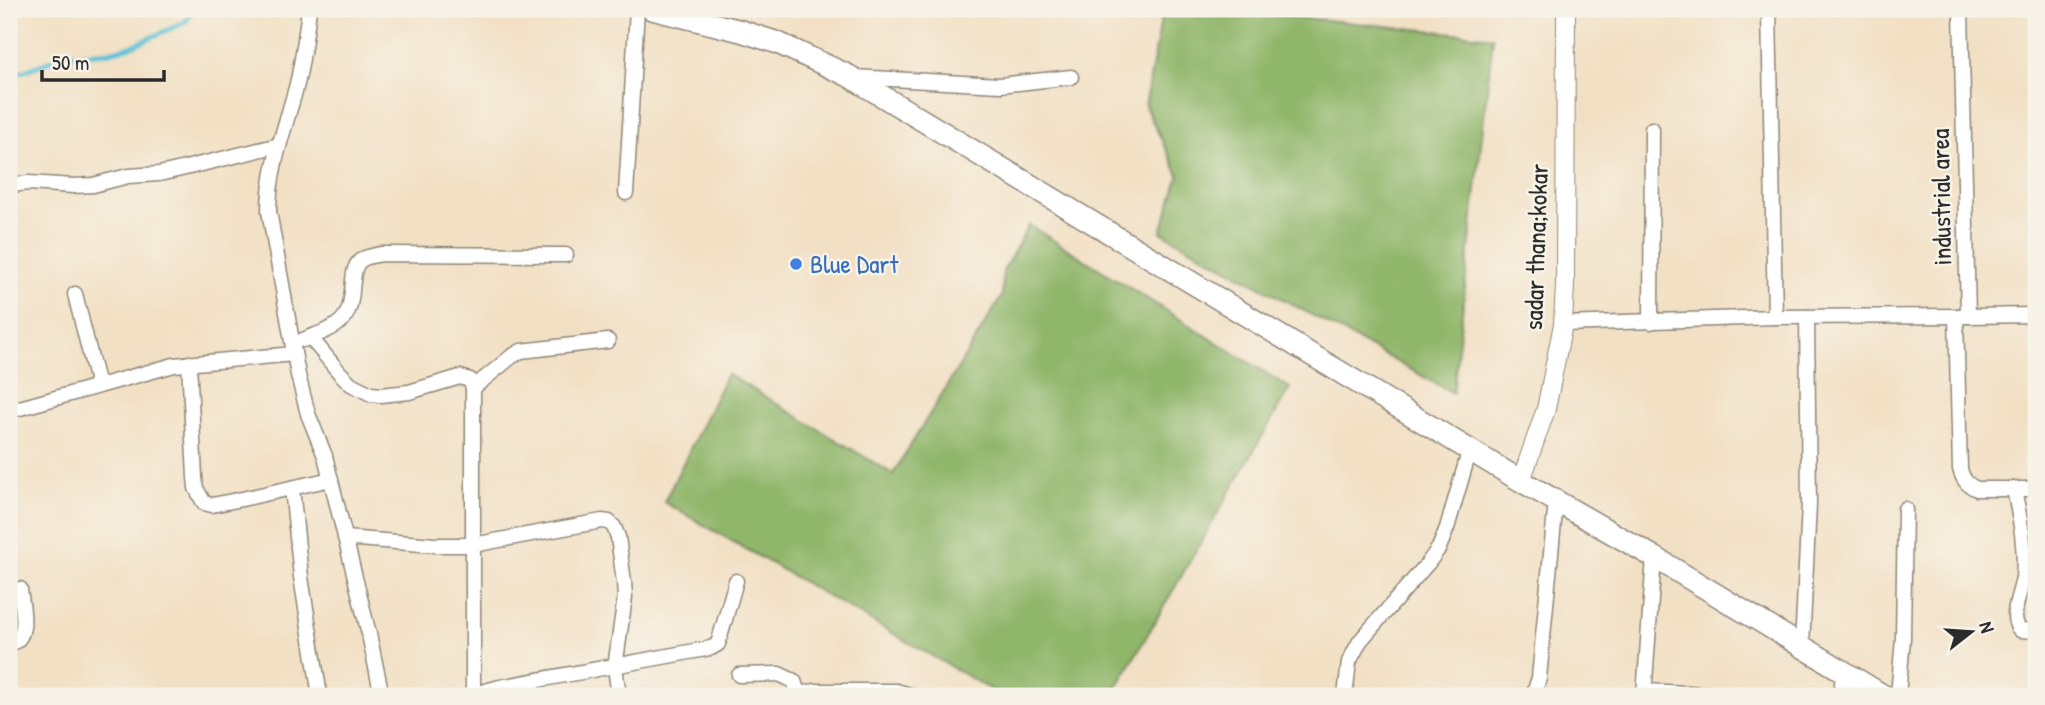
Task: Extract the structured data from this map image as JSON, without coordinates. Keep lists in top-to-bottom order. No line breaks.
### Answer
{"streets":{"street":["industrial area","sadar thana;kokar"]},"places":["Blue Dart"],"scale_bar":"50 m","north":"right"}
